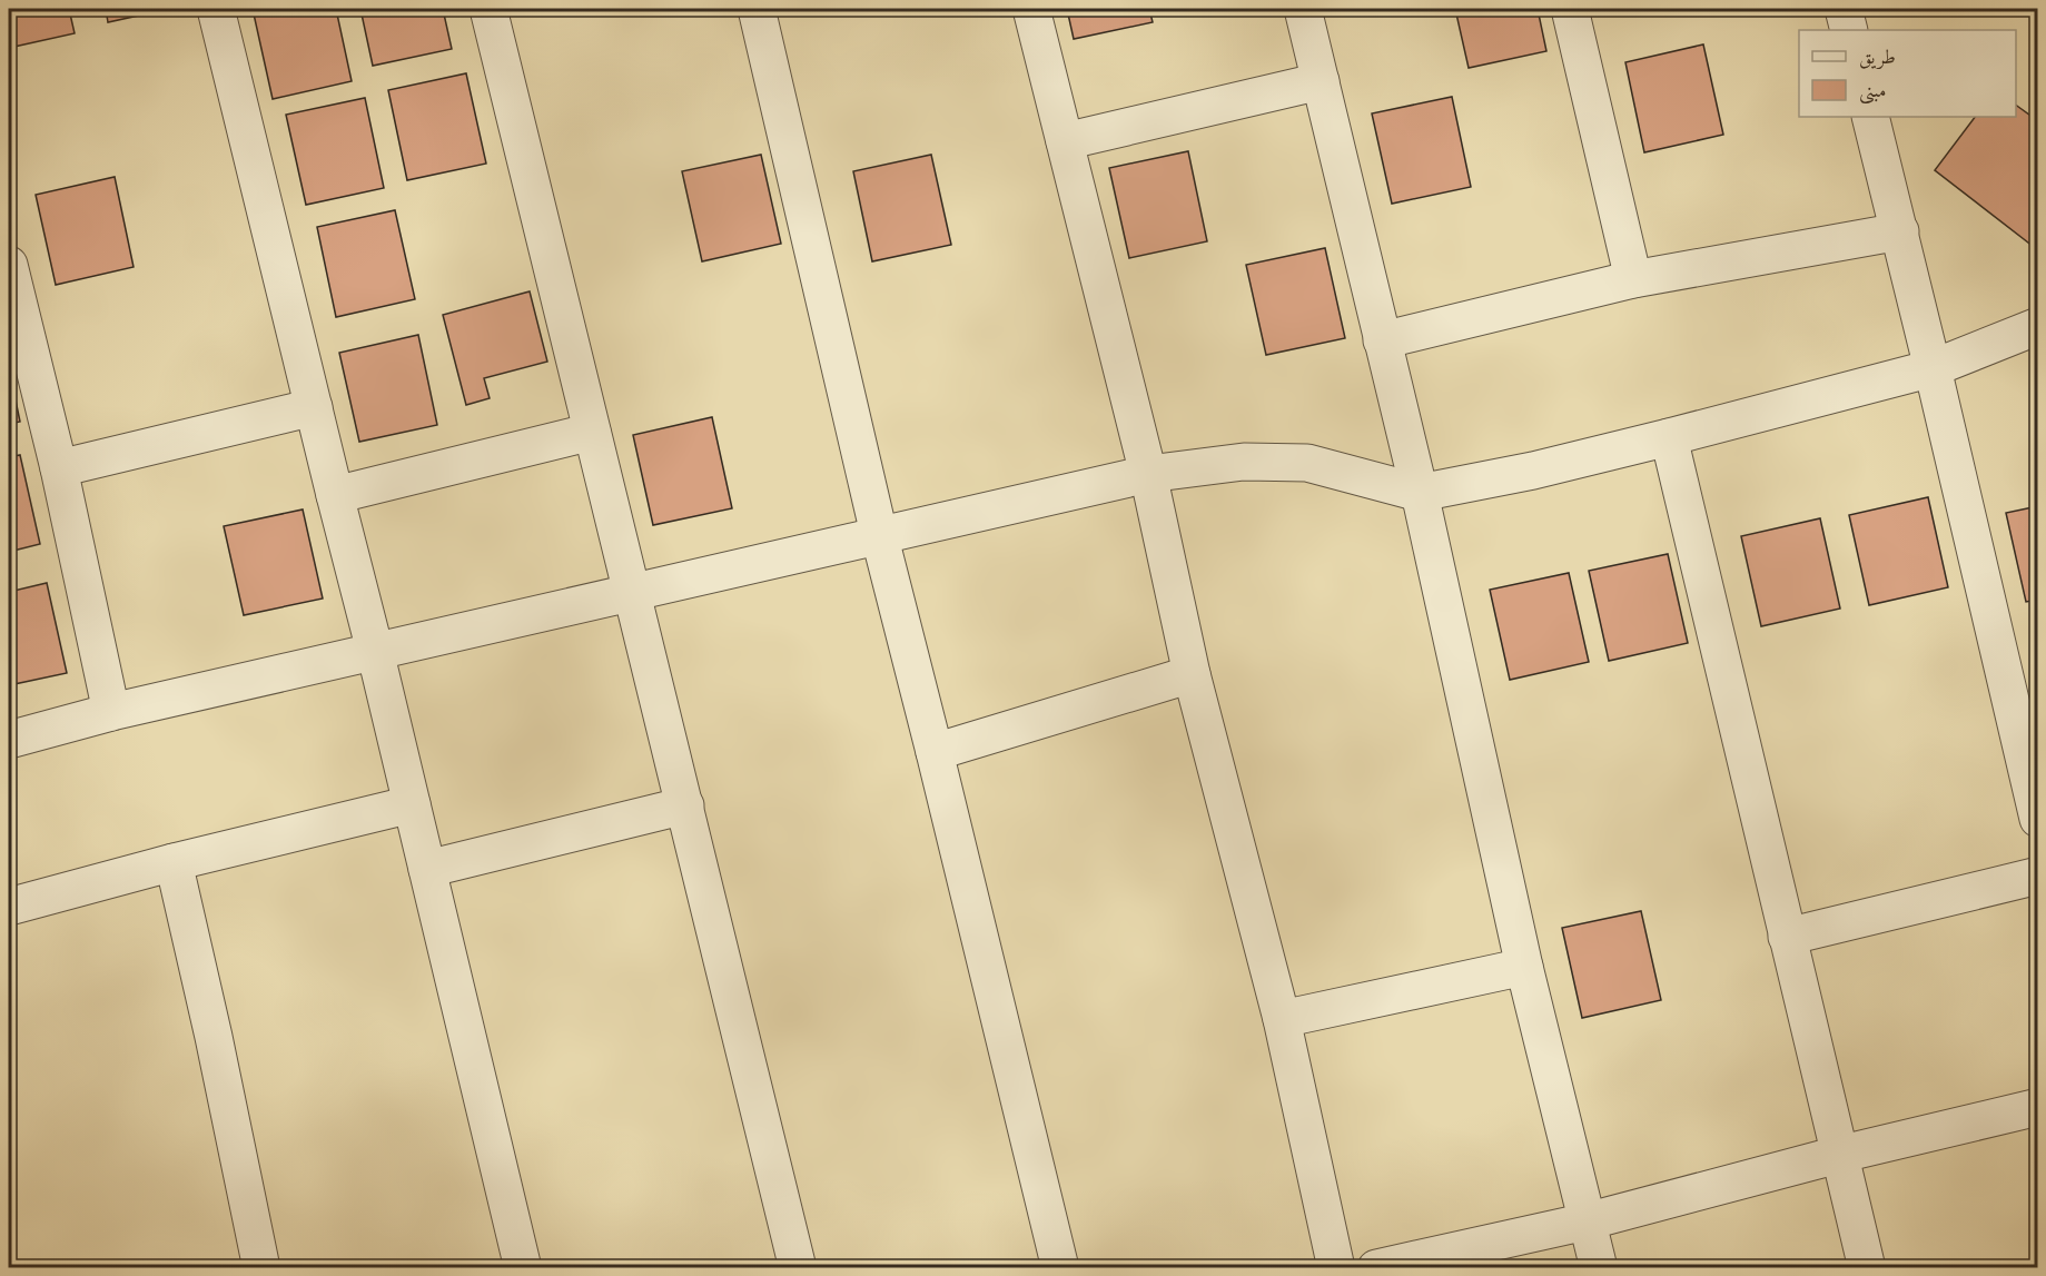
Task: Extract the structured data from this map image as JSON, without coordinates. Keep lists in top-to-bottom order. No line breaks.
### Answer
{"legend":["طريق","مبنى"]}
